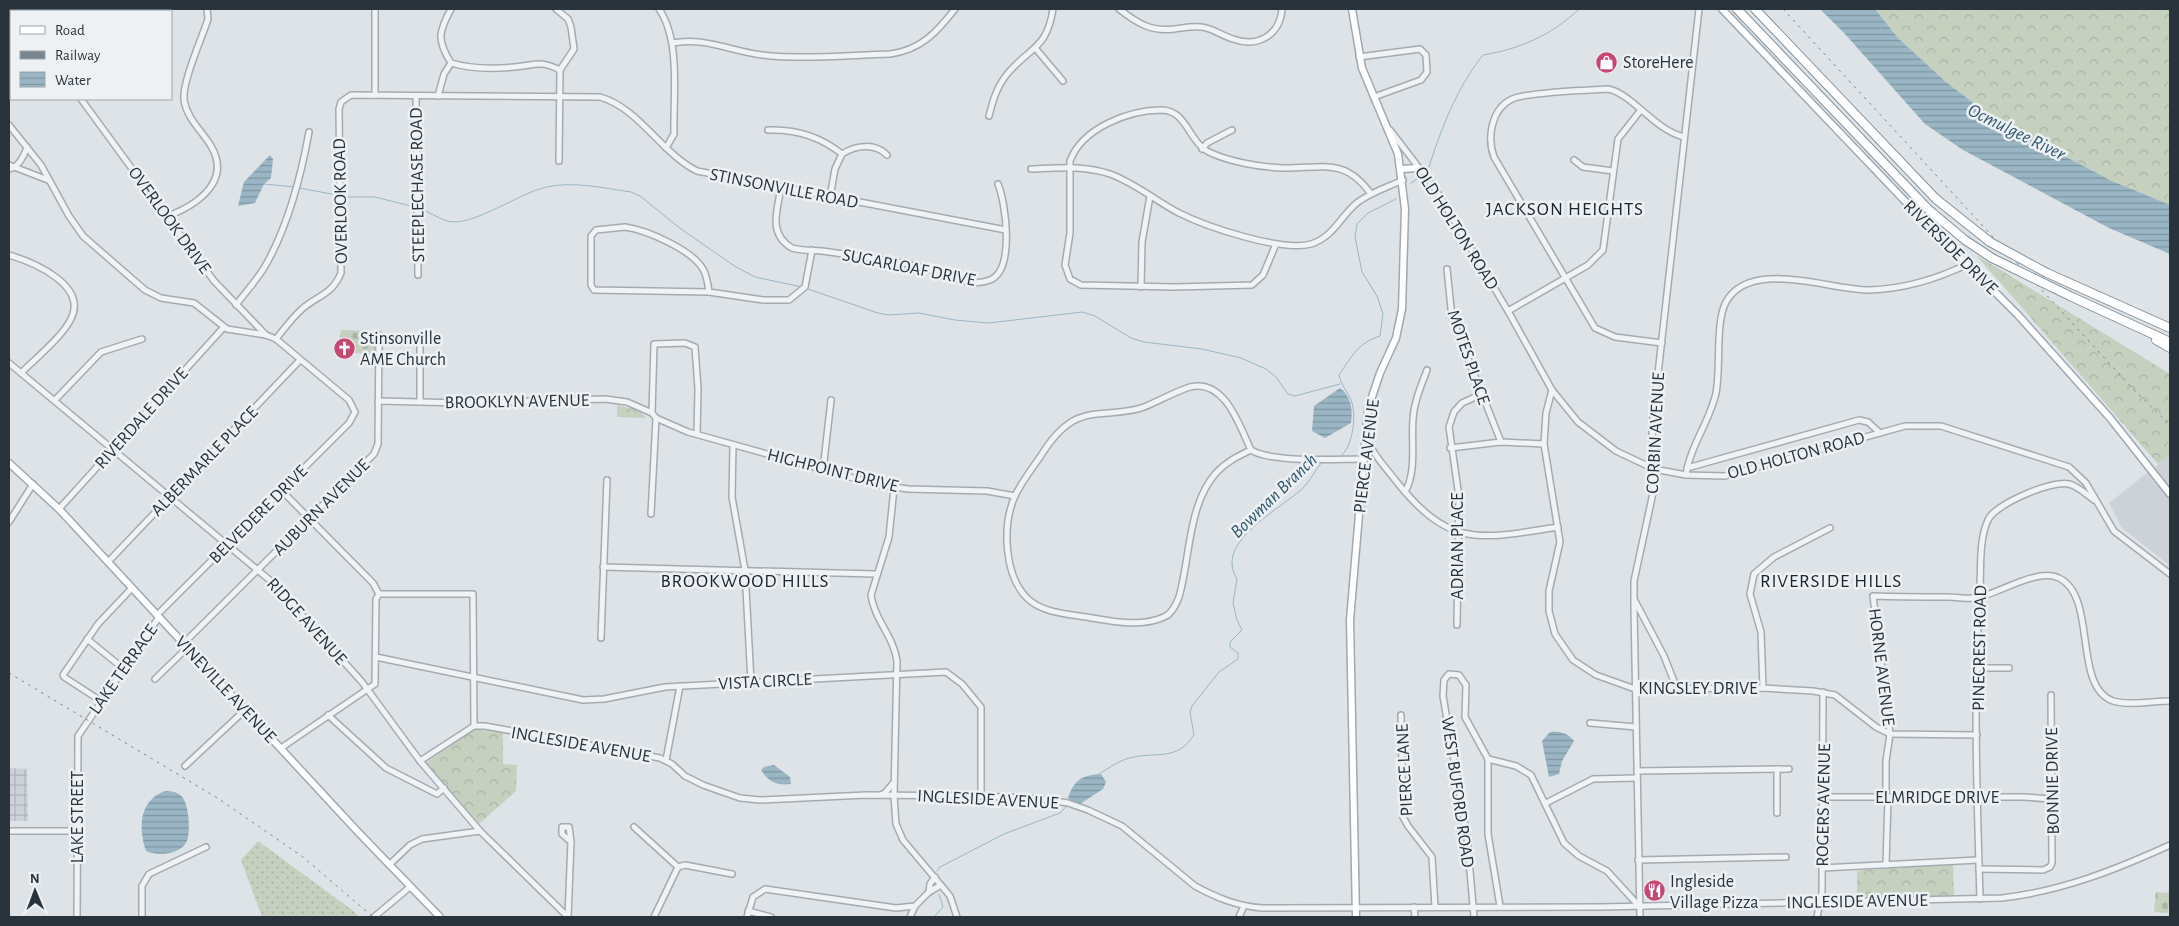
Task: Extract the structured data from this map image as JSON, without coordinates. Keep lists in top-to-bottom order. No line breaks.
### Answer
{"streets":{"main road":["RIVERSIDE DRIVE","PIERCE AVENUE","VINEVILLE AVENUE"],"street":["STEEPLECHASE ROAD","STINSONVILLE ROAD","OVERLOOK ROAD","OVERLOOK DRIVE","OLD HOLTON ROAD","SUGARLOAF DRIVE","MOTES PLACE","BROOKLYN AVENUE","RIVERDALE DRIVE","CORBIN AVENUE","ALBERMARLE PLACE","HIGHPOINT DRIVE","AUBURN AVENUE","BELVEDERE DRIVE","ADRIAN PLACE","RIDGE AVENUE","PINECREST ROAD","HORNE AVENUE","LAKE TERRACE","VISTA CIRCLE","KINGSLEY DRIVE","INGLESIDE AVENUE","PIERCE LANE","BONNIE DRIVE","WEST BUFORD ROAD","ELMRIDGE DRIVE","ROGERS AVENUE","LAKE STREET"]},"crossings":[["STEEPLECHASE ROAD","STINSONVILLE ROAD"],["STINSONVILLE ROAD","OVERLOOK ROAD"],["STINSONVILLE ROAD","SUGARLOAF DRIVE"],["OLD HOLTON ROAD","CORBIN AVENUE"],["OLD HOLTON ROAD","PIERCE AVENUE"],["OLD HOLTON ROAD","PINECREST ROAD"],["OLD HOLTON ROAD","KINGSLEY DRIVE"],["MOTES PLACE","ADRIAN PLACE"],["BROOKLYN AVENUE","HIGHPOINT DRIVE"],["BROOKLYN AVENUE","AUBURN AVENUE"],["RIVERDALE DRIVE","RIDGE AVENUE"],["RIVERDALE DRIVE","VINEVILLE AVENUE"],["CORBIN AVENUE","KINGSLEY DRIVE"],["CORBIN AVENUE","INGLESIDE AVENUE"],["PIERCE AVENUE","INGLESIDE AVENUE"],["ALBERMARLE PLACE","BELVEDERE DRIVE"],["ALBERMARLE PLACE","RIDGE AVENUE"],["ALBERMARLE PLACE","VINEVILLE AVENUE"],["AUBURN AVENUE","RIDGE AVENUE"],["AUBURN AVENUE","VINEVILLE AVENUE"],["BELVEDERE DRIVE","RIDGE AVENUE"],["BELVEDERE DRIVE","LAKE TERRACE"],["BELVEDERE DRIVE","VINEVILLE AVENUE"],["PINECREST ROAD","HORNE AVENUE"],["PINECREST ROAD","INGLESIDE AVENUE"],["PINECREST ROAD","BONNIE DRIVE"],["PINECREST ROAD","ELMRIDGE DRIVE"],["HORNE AVENUE","KINGSLEY DRIVE"],["HORNE AVENUE","ELMRIDGE DRIVE"],["LAKE TERRACE","VINEVILLE AVENUE"],["LAKE TERRACE","LAKE STREET"],["VISTA CIRCLE","INGLESIDE AVENUE"],["KINGSLEY DRIVE","ROGERS AVENUE"],["INGLESIDE AVENUE","PIERCE LANE"],["INGLESIDE AVENUE","WEST BUFORD ROAD"],["INGLESIDE AVENUE","ROGERS AVENUE"],["BONNIE DRIVE","ELMRIDGE DRIVE"],["ELMRIDGE DRIVE","ROGERS AVENUE"]],"districts":["JACKSON HEIGHTS","BROOKWOOD HILLS","RIVERSIDE HILLS"],"water":["Ocmulgee River","Bowman Branch"],"places":{"shop":["StoreHere"],"church":["Stinsonville AME Church"],"restaurant":["Ingleside Village Pizza"]},"legend":["Road","Railway","Water"],"north":"top"}
